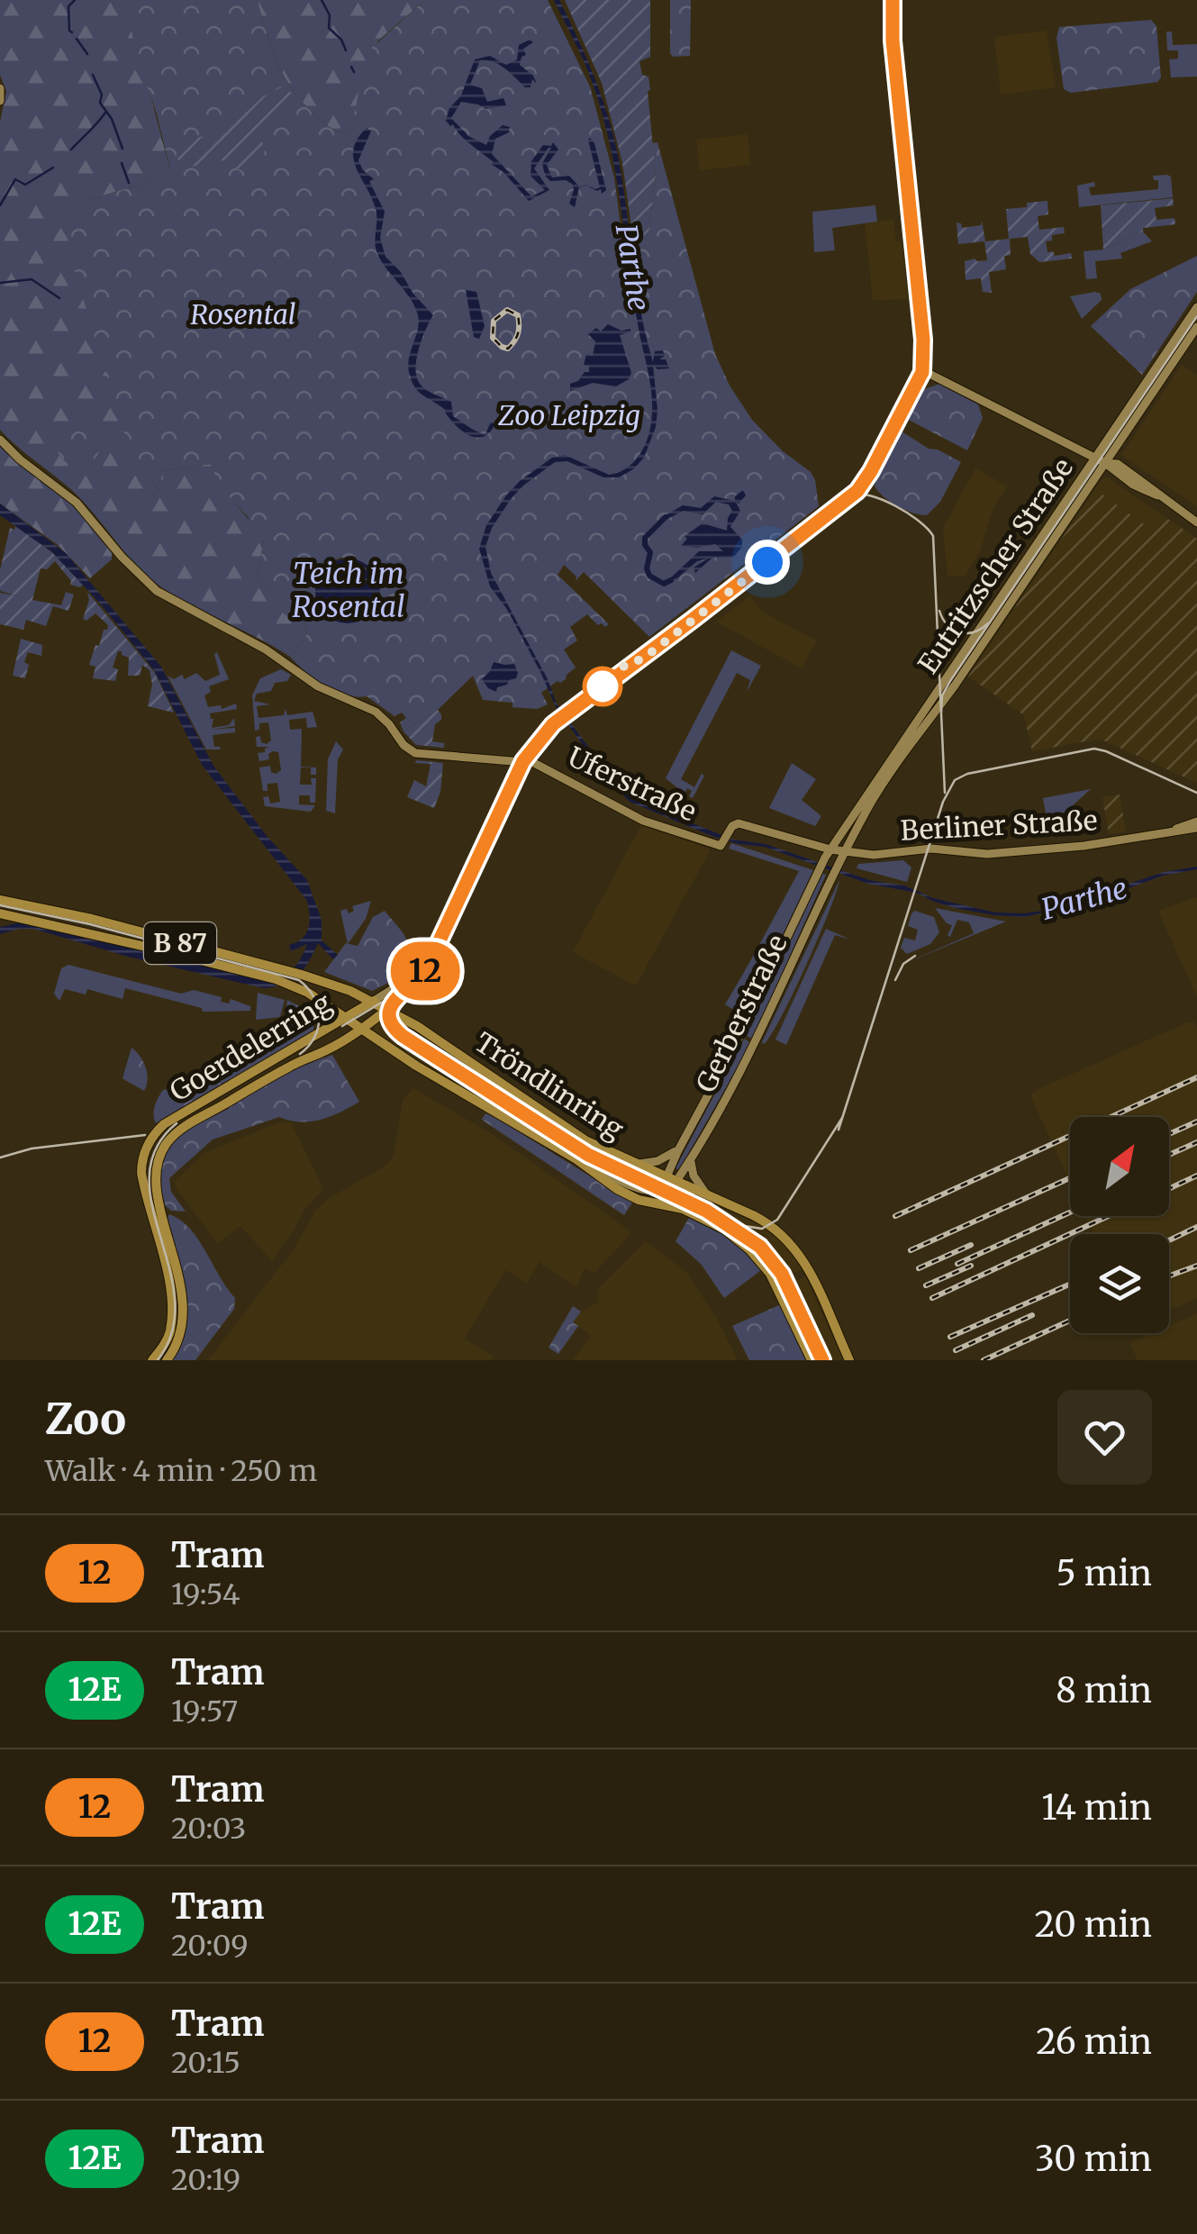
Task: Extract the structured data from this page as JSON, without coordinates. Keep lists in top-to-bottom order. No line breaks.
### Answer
{"streets":{"main road":["Eutritzscher Straße","Uferstraße","Berliner Straße","B 87","Gerberstraße","Goerdelerring","Tröndlinring"]},"crossings":[["Eutritzscher Straße","Berliner Straße"],["Eutritzscher Straße","Gerberstraße"],["Uferstraße","Berliner Straße"],["Berliner Straße","Gerberstraße"],["B 87","Gerberstraße"],["B 87","Goerdelerring"],["B 87","Tröndlinring"],["Gerberstraße","Tröndlinring"],["Goerdelerring","Tröndlinring"]],"water":["Parthe","Teich im Rosental"],"parks":["Rosental","Zoo Leipzig"],"lines":["tram line 12"],"north":"top right","page":{"on_map":"12","heading":["Zoo","Walk · 4 min · 250 m"],"list":[{"mark":"12","name":"Tram","note":"19:54","value":"5 min"},{"mark":"12E","name":"Tram","note":"19:57","value":"8 min"},{"mark":"12","name":"Tram","note":"20:03","value":"14 min"},{"mark":"12E","name":"Tram","note":"20:09","value":"20 min"},{"mark":"12","name":"Tram","note":"20:15","value":"26 min"},{"mark":"12E","name":"Tram","note":"20:19","value":"30 min"}]}}
